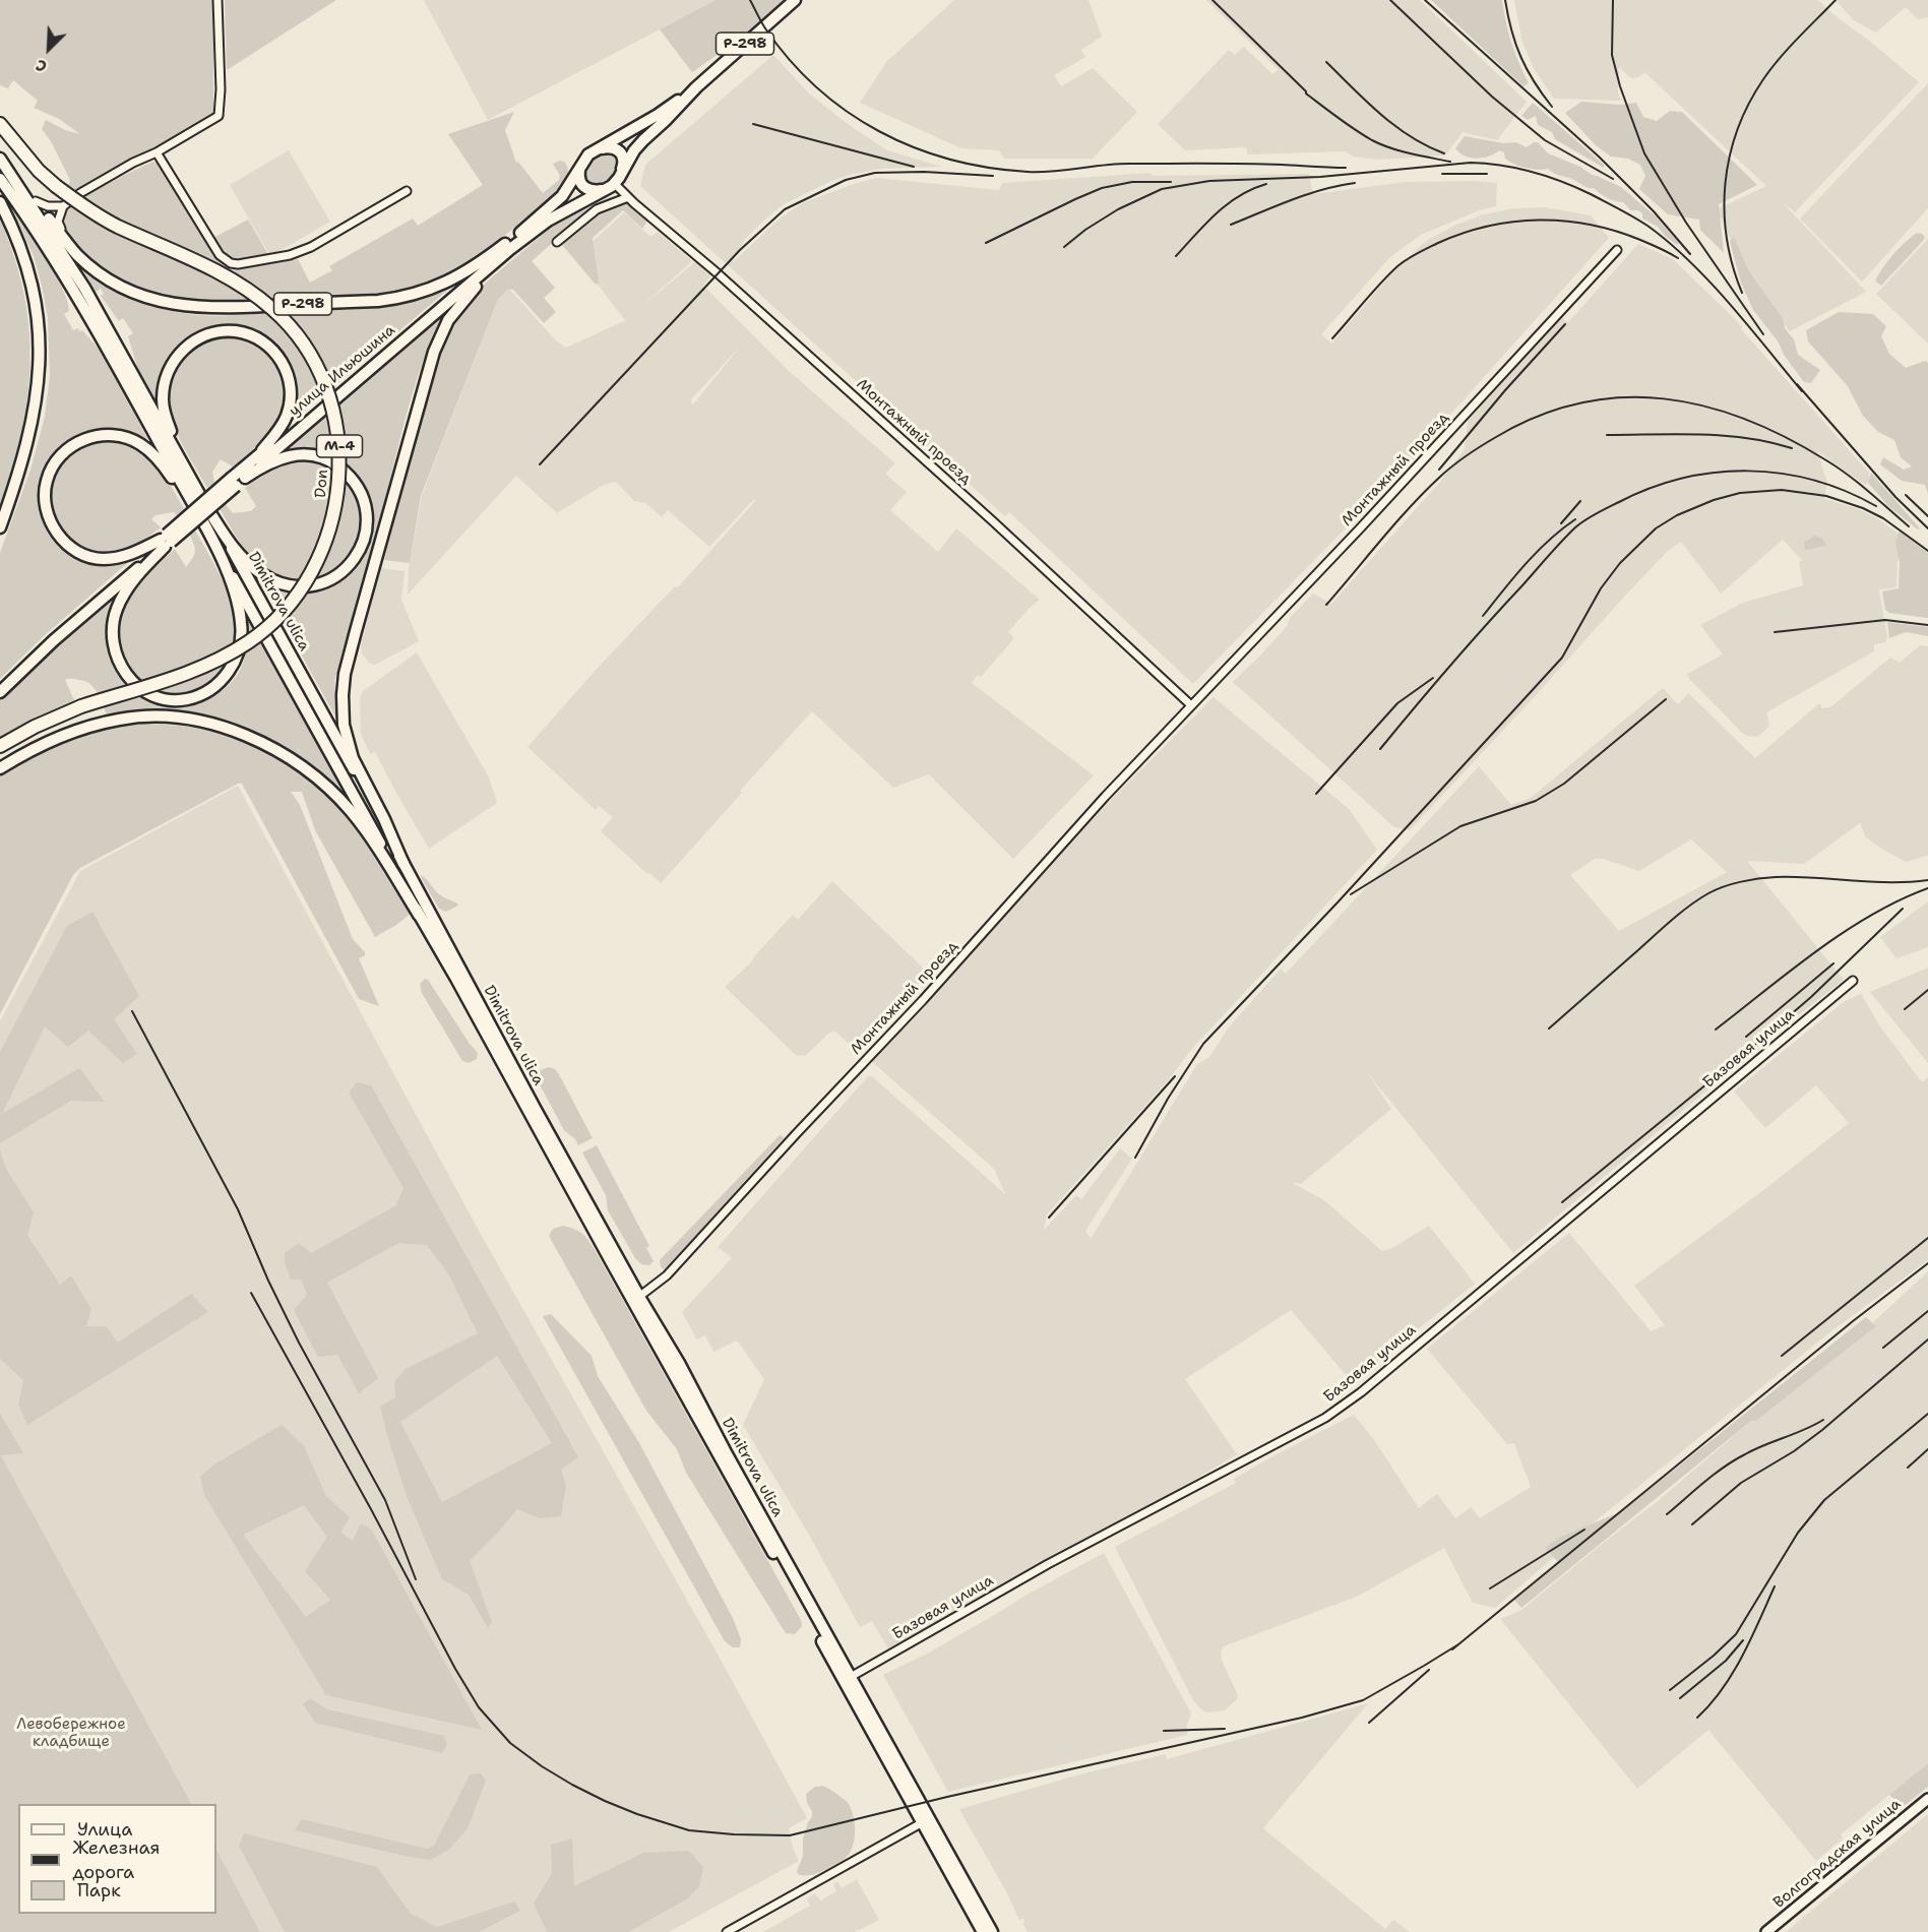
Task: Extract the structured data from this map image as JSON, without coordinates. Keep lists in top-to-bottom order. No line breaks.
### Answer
{"streets":{"highway":["М-4","Don"],"main road":["Р-298","улица Ильюшина","Dimitrova ulica","Волгоградская улица"],"street":["Монтажный проезд","Базовая улица"]},"crossings":[["Р-298","улица Ильюшина"],["Р-298","Монтажный проезд"],["Р-298","Dimitrova ulica"],["Монтажный проезд","Dimitrova ulica"],["Dimitrova ulica","Базовая улица"]],"parks":["Левобережное кладбище"],"legend":["Улица","Железная дорога","Парк"],"north":"bottom left"}
